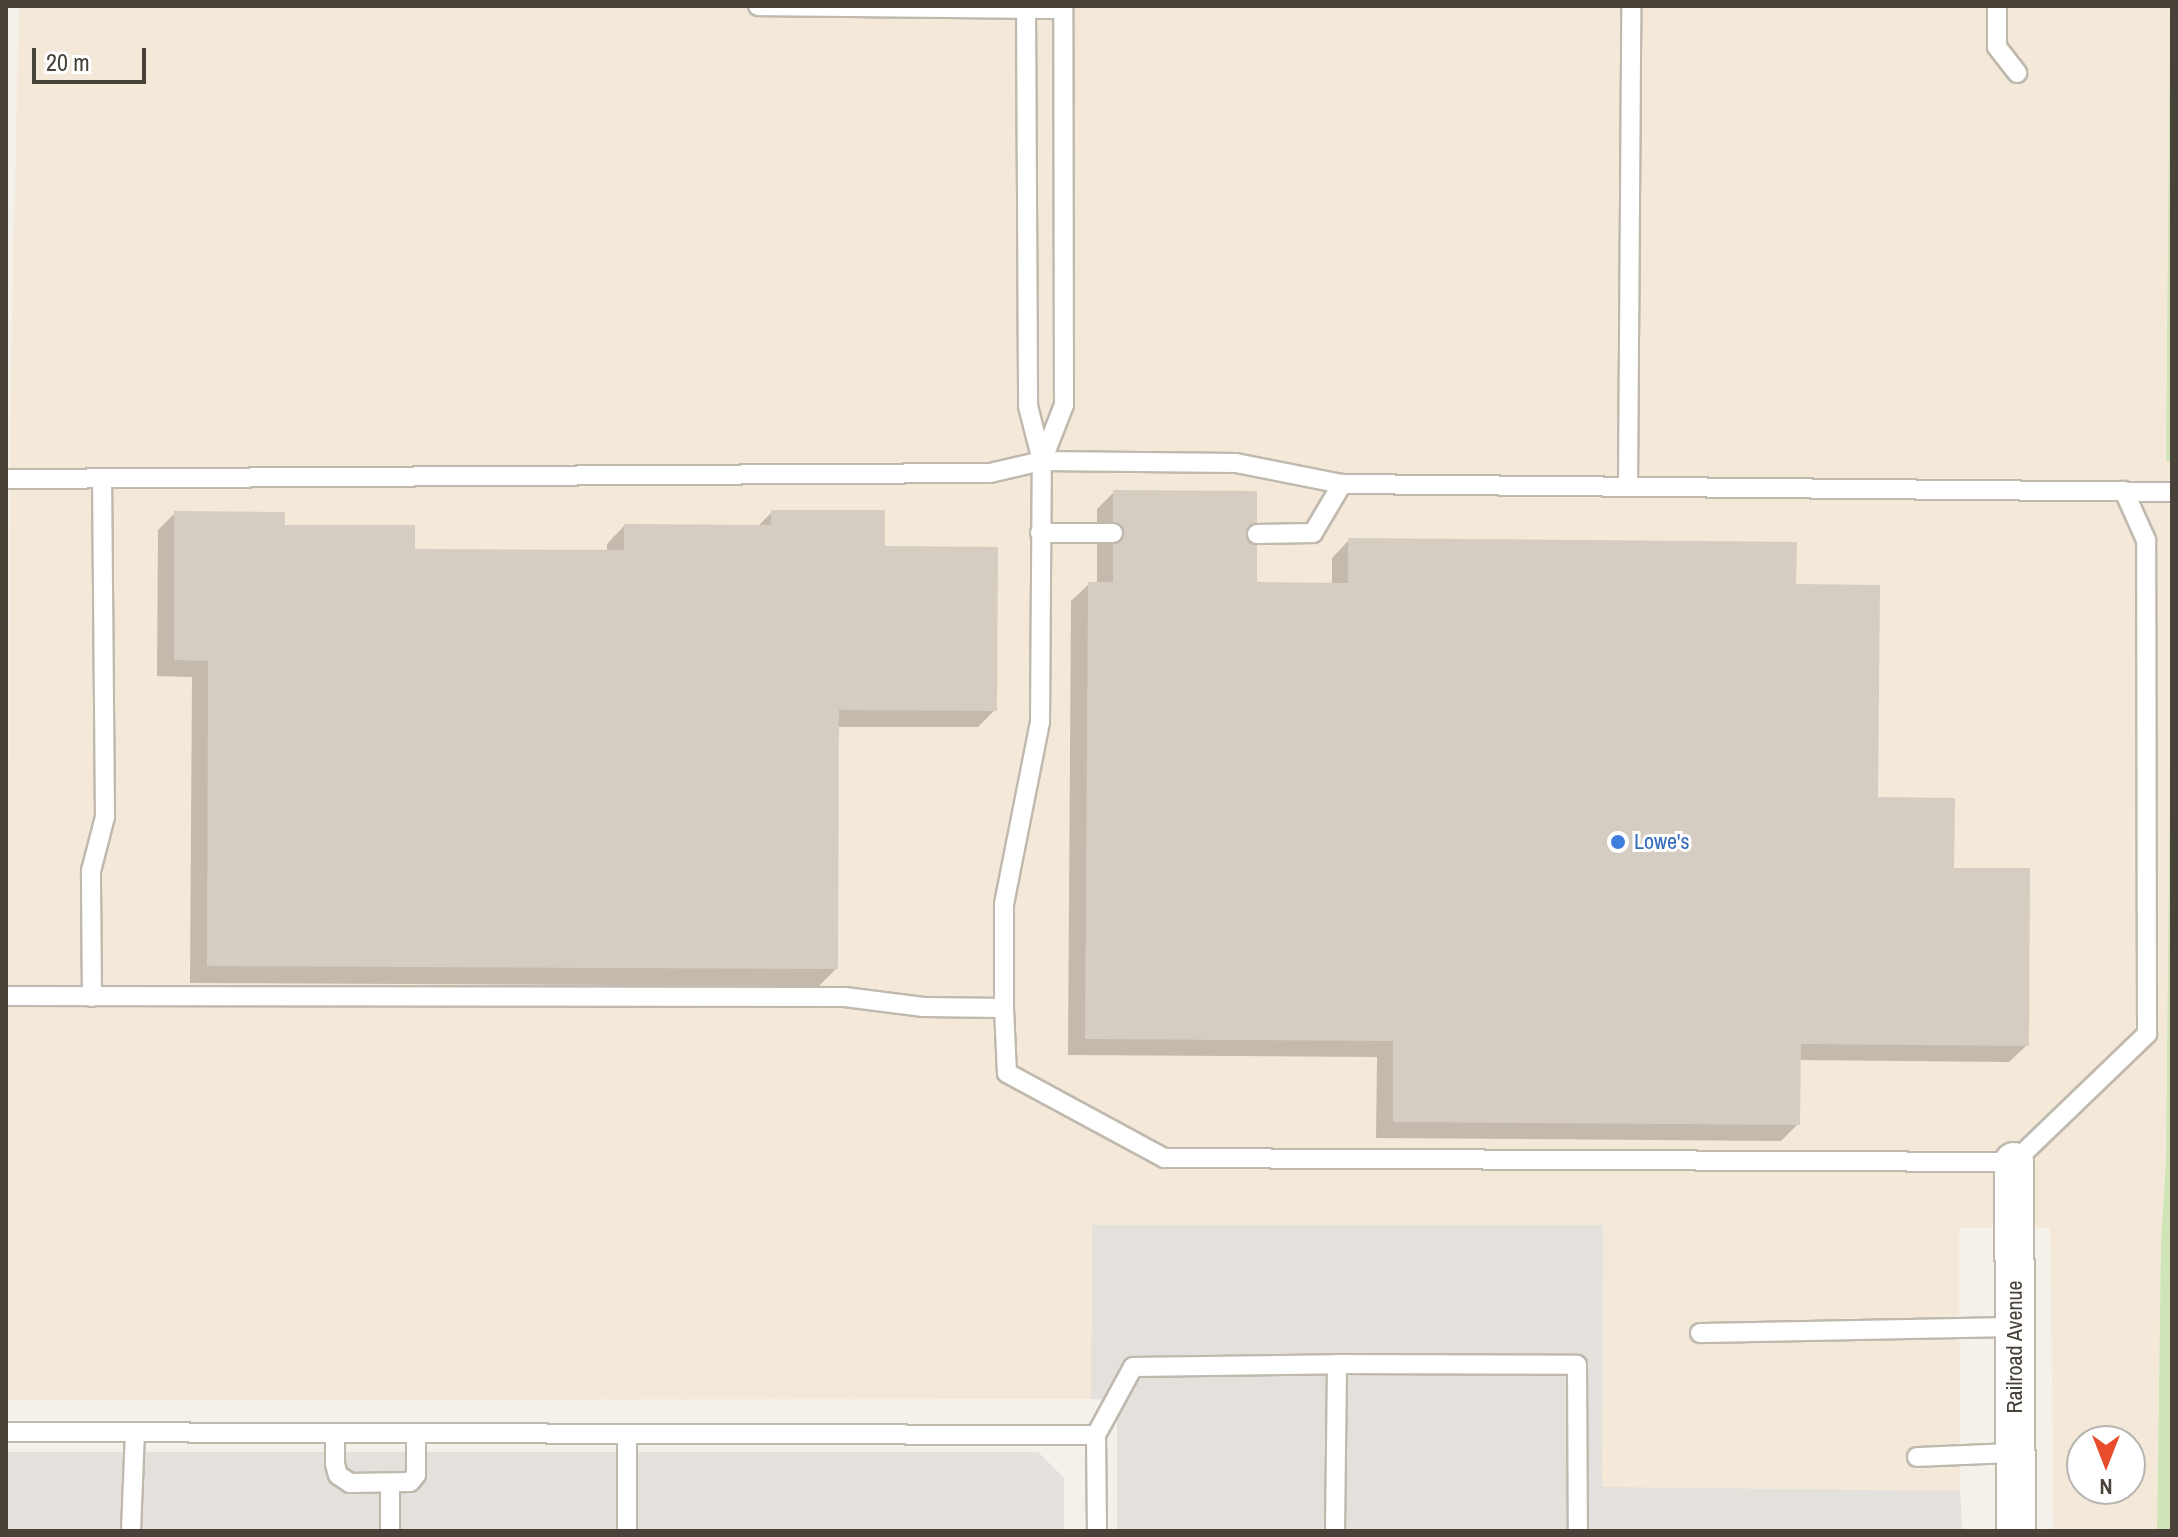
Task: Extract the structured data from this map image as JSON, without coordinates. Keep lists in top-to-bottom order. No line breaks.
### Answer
{"streets":{"street":["Railroad Avenue"]},"places":["Lowe's"],"scale_bar":"20 m","north":"bottom"}
